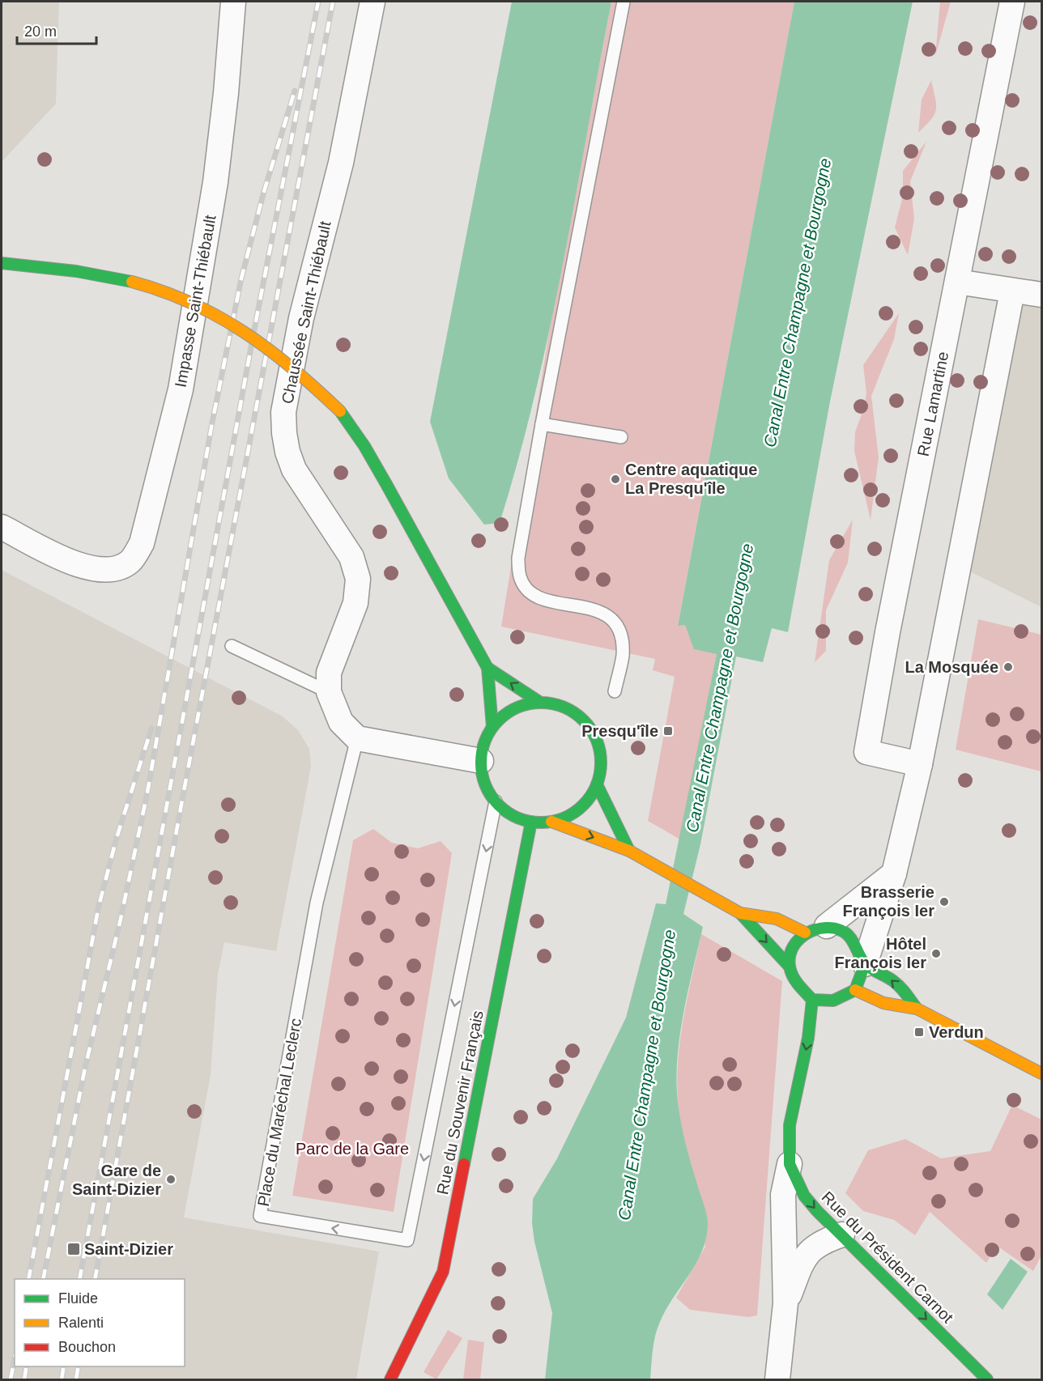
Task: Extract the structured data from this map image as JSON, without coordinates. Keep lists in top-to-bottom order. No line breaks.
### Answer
{"streets":{"main road":["Rue du Souvenir Français","Rue du Président Carnot"],"street":["Impasse Saint-Thiébault","Chaussée Saint-Thiébault","Rue Lamartine"],"lane":["Place du Maréchal Leclerc"]},"crossings":[["Rue du Souvenir Français","Place du Maréchal Leclerc"]],"one_way":["Rue du Président Carnot"],"water":["Canal Entre Champagne et Bourgogne"],"parks":["Parc de la Gare"],"places":{"other":["Centre aquatique La Presqu'île","La Mosquée","Brasserie François Ier","Hôtel François Ier","Gare de Saint-Dizier"],"transit":["Presqu'île","Verdun","Saint-Dizier"]},"legend":["Fluide","Ralenti","Bouchon"],"scale_bar":"20 m"}
